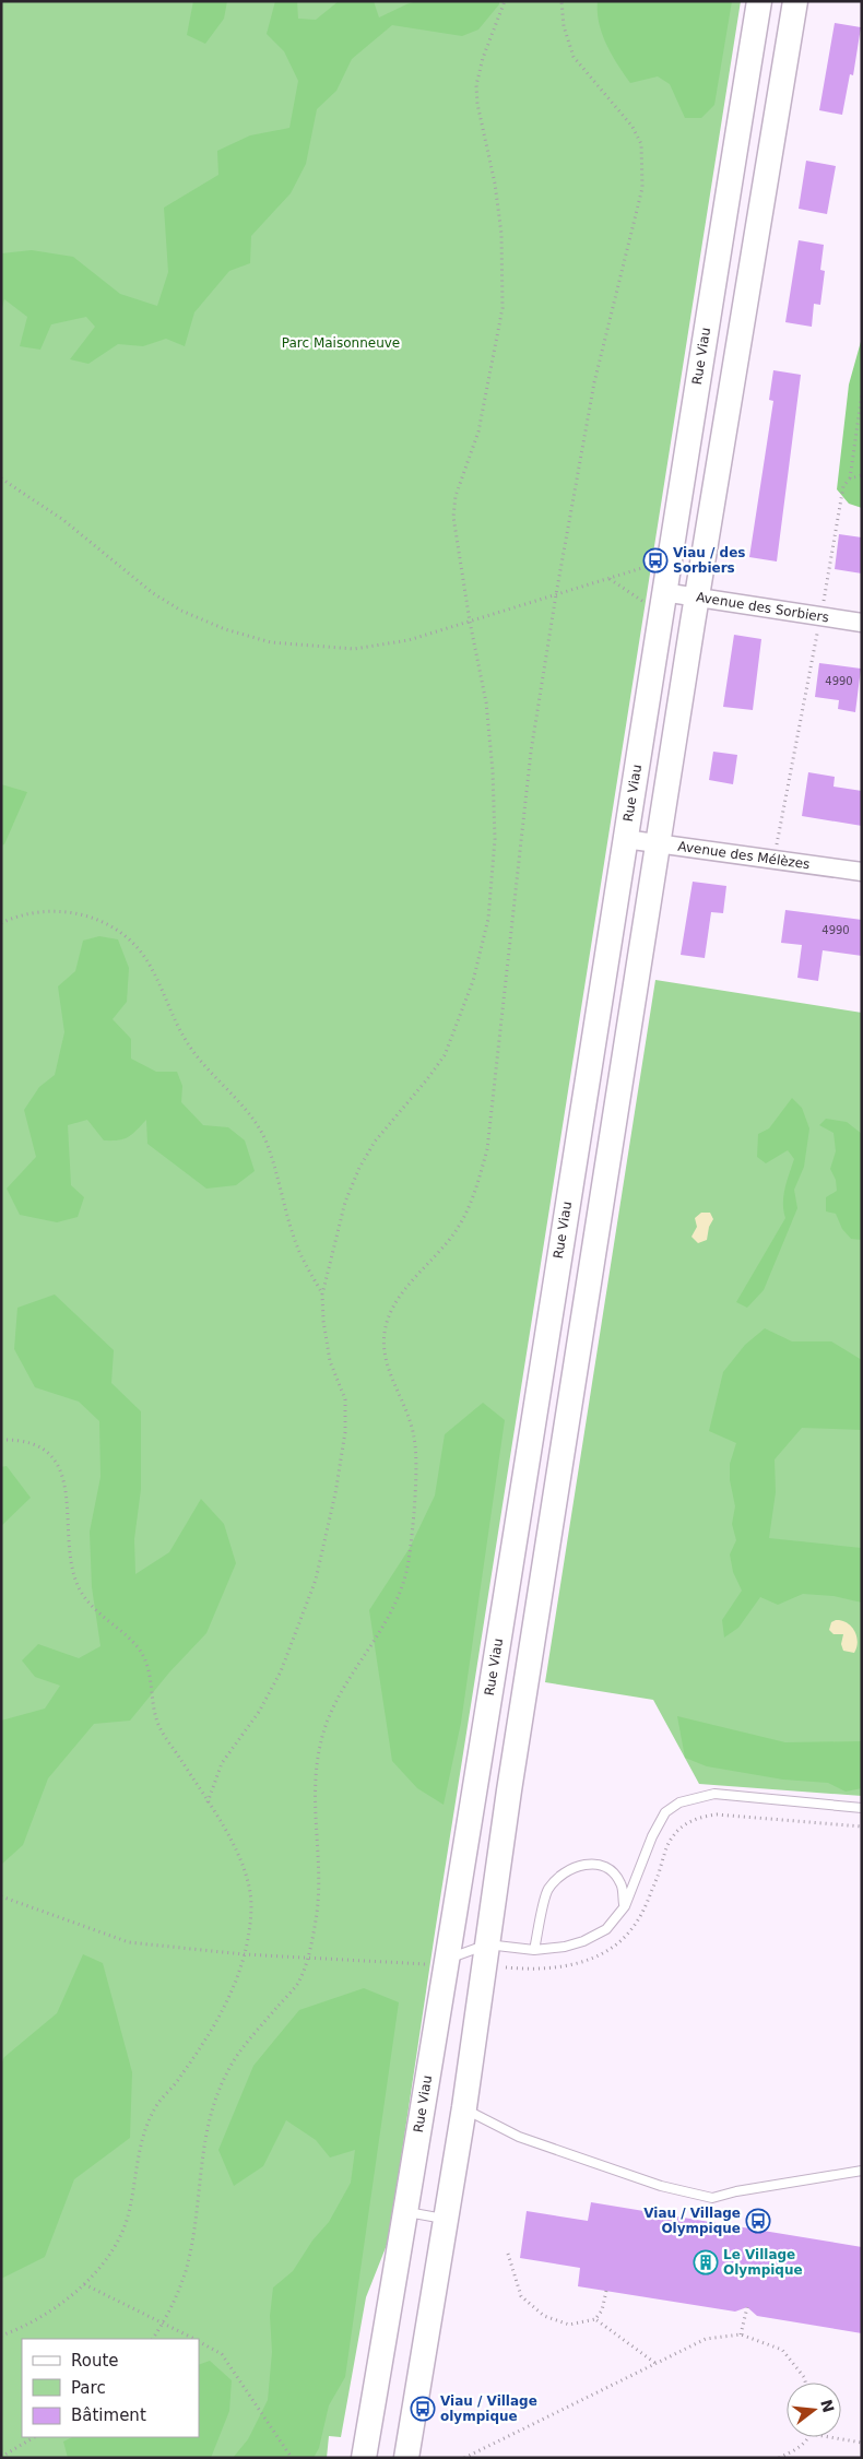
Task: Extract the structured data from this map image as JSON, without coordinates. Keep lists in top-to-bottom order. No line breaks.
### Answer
{"streets":{"main road":["Rue Viau"],"street":["Avenue des Sorbiers","Avenue des Mélèzes"]},"crossings":[["Rue Viau","Avenue des Sorbiers"],["Rue Viau","Avenue des Mélèzes"]],"parks":["Parc Maisonneuve"],"places":{"bus stop":["Viau / des Sorbiers","Viau / Village Olympique","Viau / Village olympique"],"building":["Le Village Olympique"]},"house_numbers":["4990","4990"],"legend":["Route","Parc","Bâtiment"],"north":"right"}
